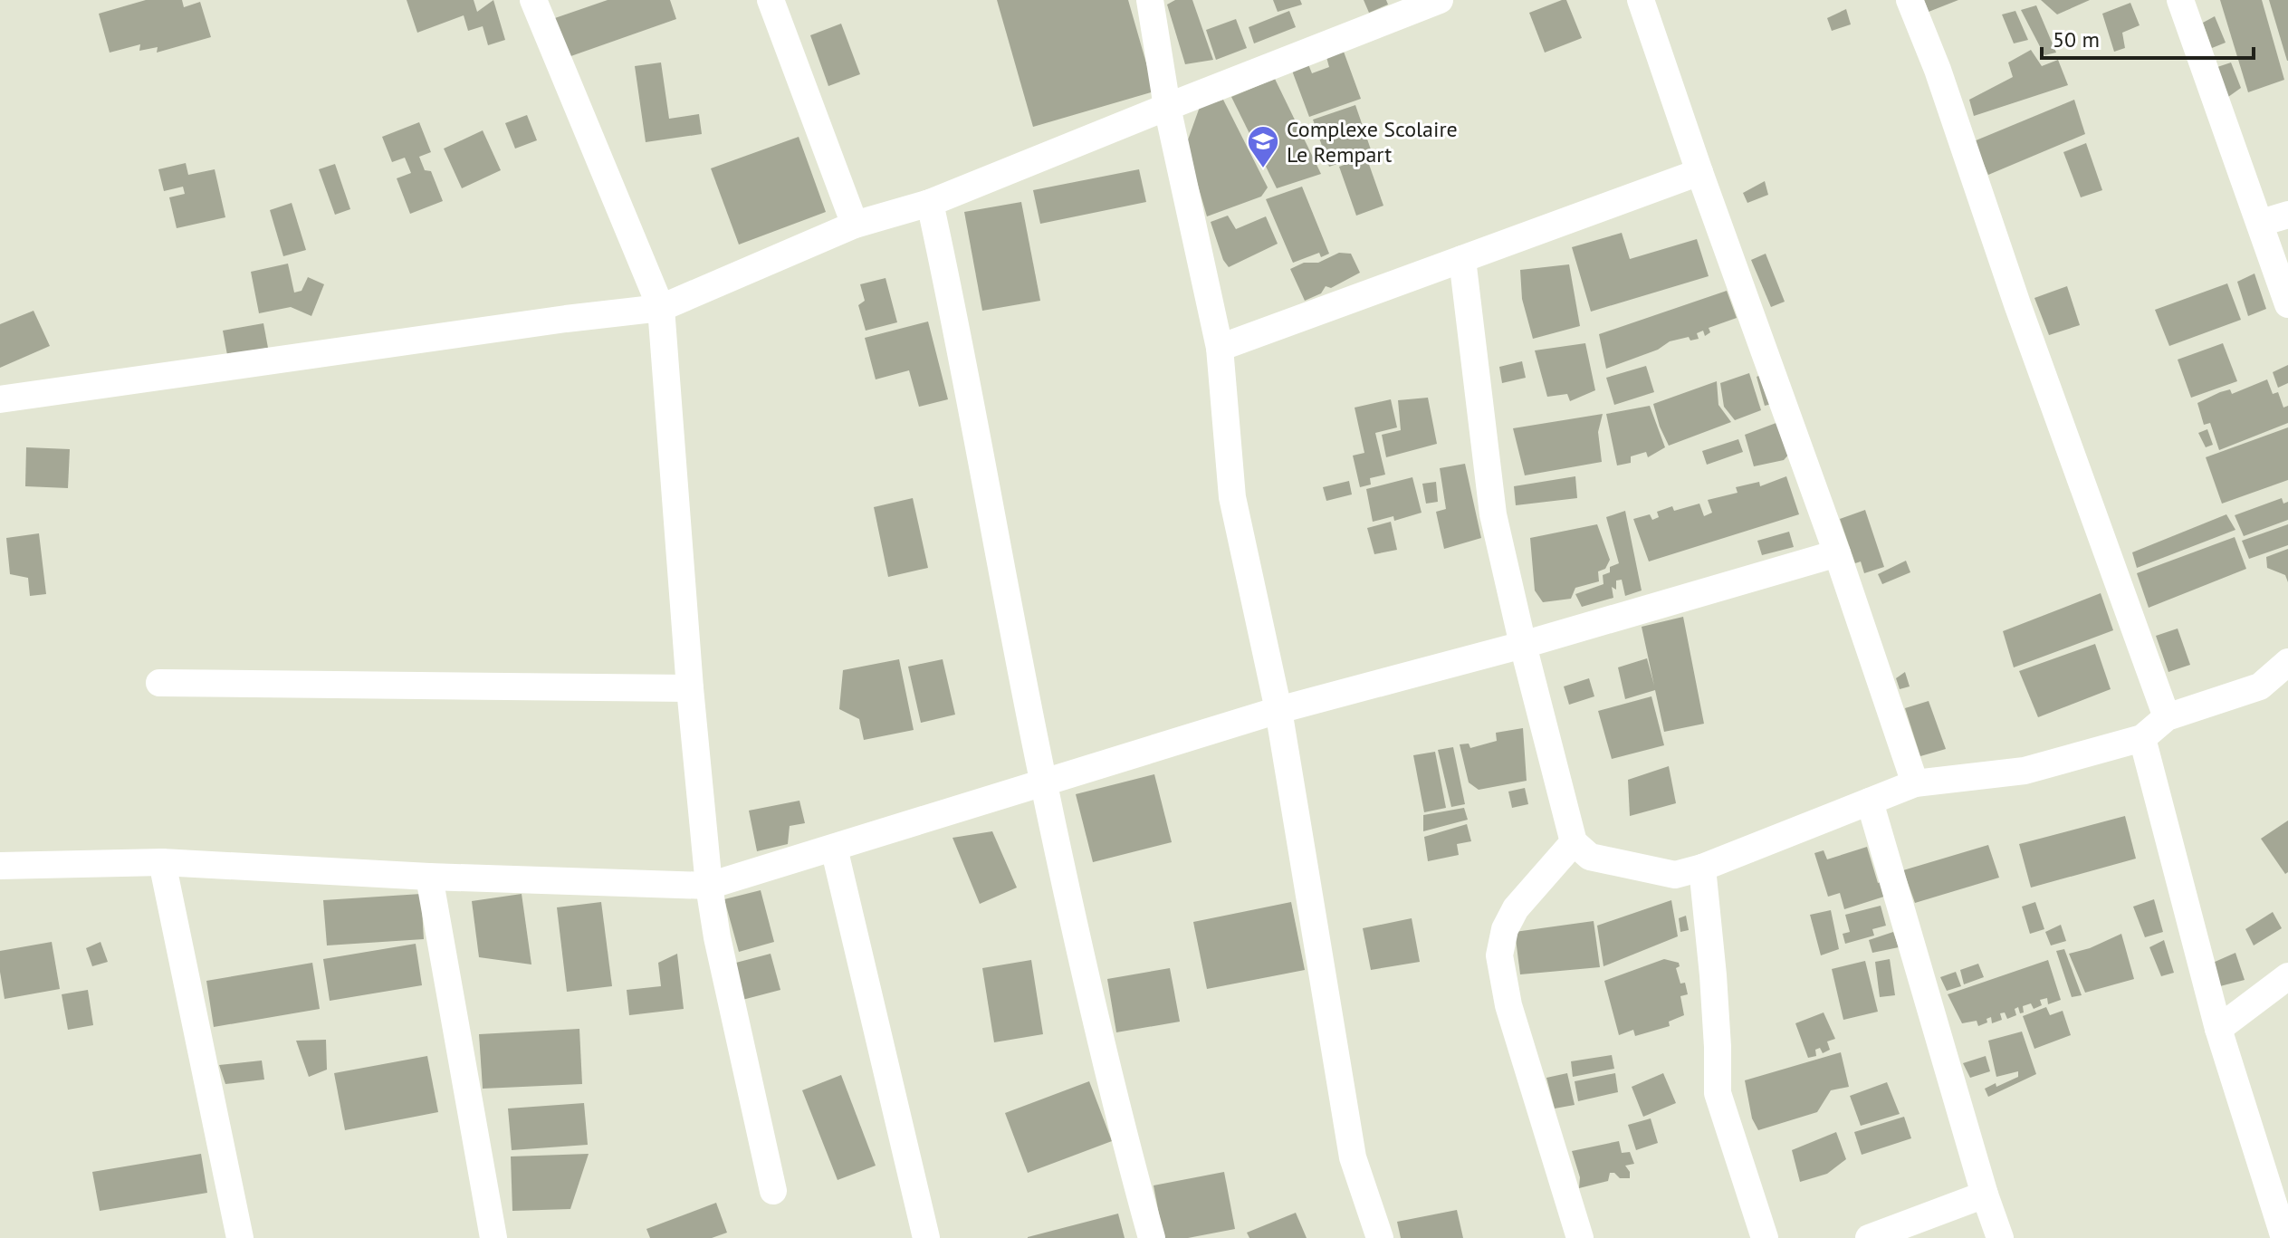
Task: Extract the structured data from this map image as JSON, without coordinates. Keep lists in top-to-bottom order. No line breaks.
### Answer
{"places":{"school or university":["Complexe Scolaire Le Rempart"]},"scale_bar":"50 m"}
